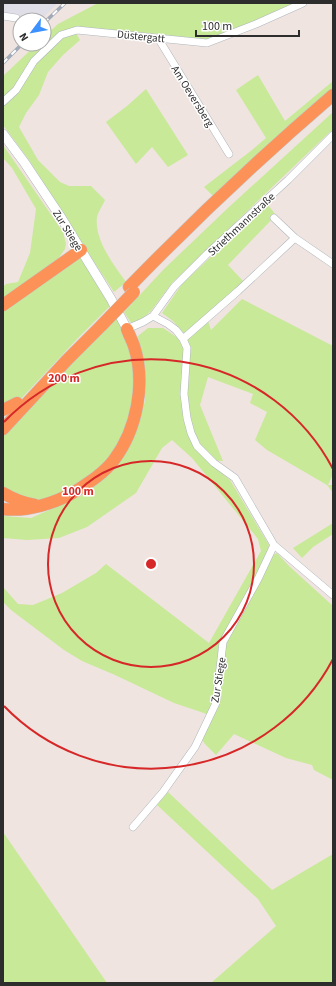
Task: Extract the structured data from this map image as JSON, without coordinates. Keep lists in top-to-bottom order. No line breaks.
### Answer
{"streets":{"street":["Düstergatt","Am Oeversberg","Striethmannstraße","Zur Stiege"]},"crossings":[["Düstergatt","Am Oeversberg"],["Striethmannstraße","Zur Stiege"]],"scale_bar":"100 m","north":"bottom left","rings":["200 m","100 m"]}
